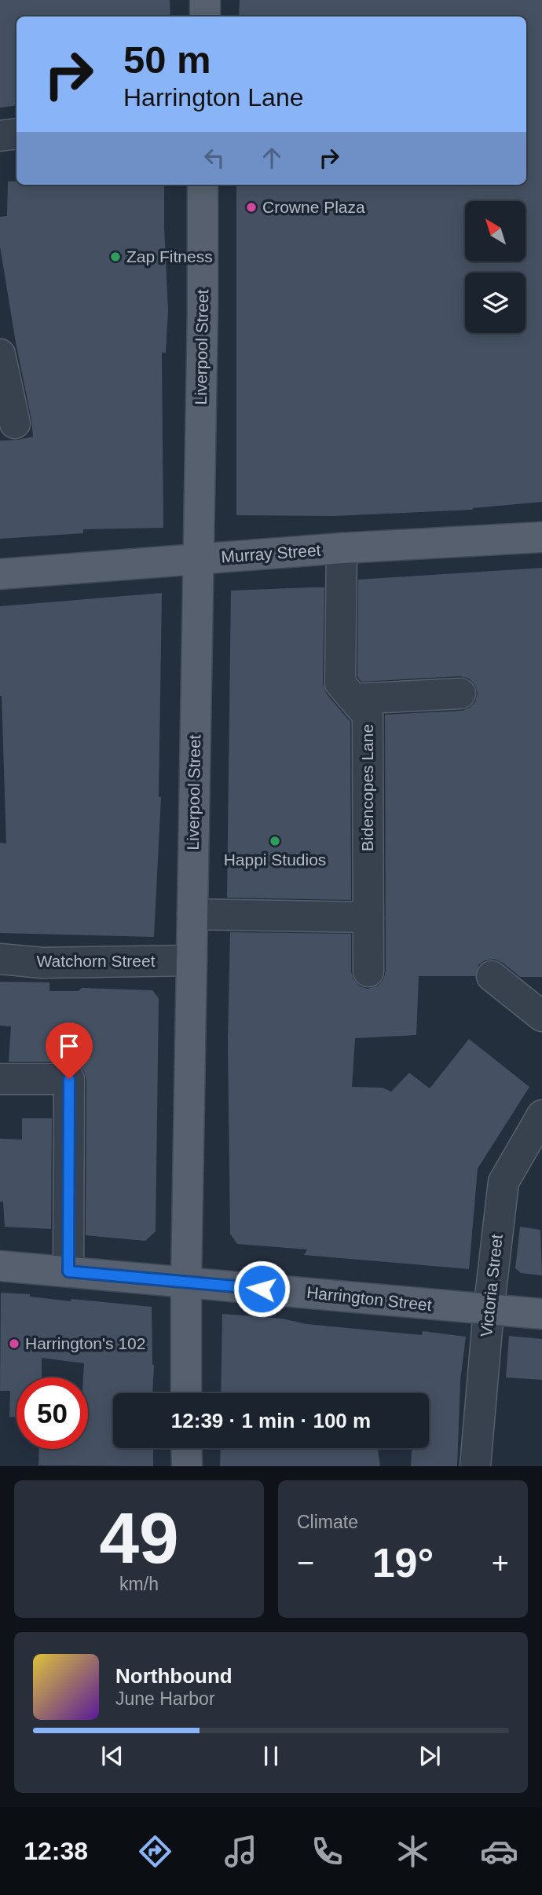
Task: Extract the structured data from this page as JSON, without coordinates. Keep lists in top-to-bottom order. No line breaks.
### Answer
{"streets":{"main road":["Liverpool Street","Murray Street","Harrington Street"],"street":["Bidencopes Lane","Watchorn Street","Victoria Street"]},"crossings":[["Liverpool Street","Murray Street"],["Liverpool Street","Watchorn Street"],["Liverpool Street","Harrington Street"],["Murray Street","Bidencopes Lane"],["Victoria Street","Harrington Street"]],"places":["Crowne Plaza","Zap Fitness","Happi Studios","Harrington's 102"],"north":"top left","page":{"turn":["50 m","Harrington Lane"],"limit":"50","trip":"12:39 · 1 min · 100 m","tile":[["49","km/h"],"Climate"],"heat":["−","19°","+"],"song":["Northbound","June Harbor"],"tabs":"12:38"}}
